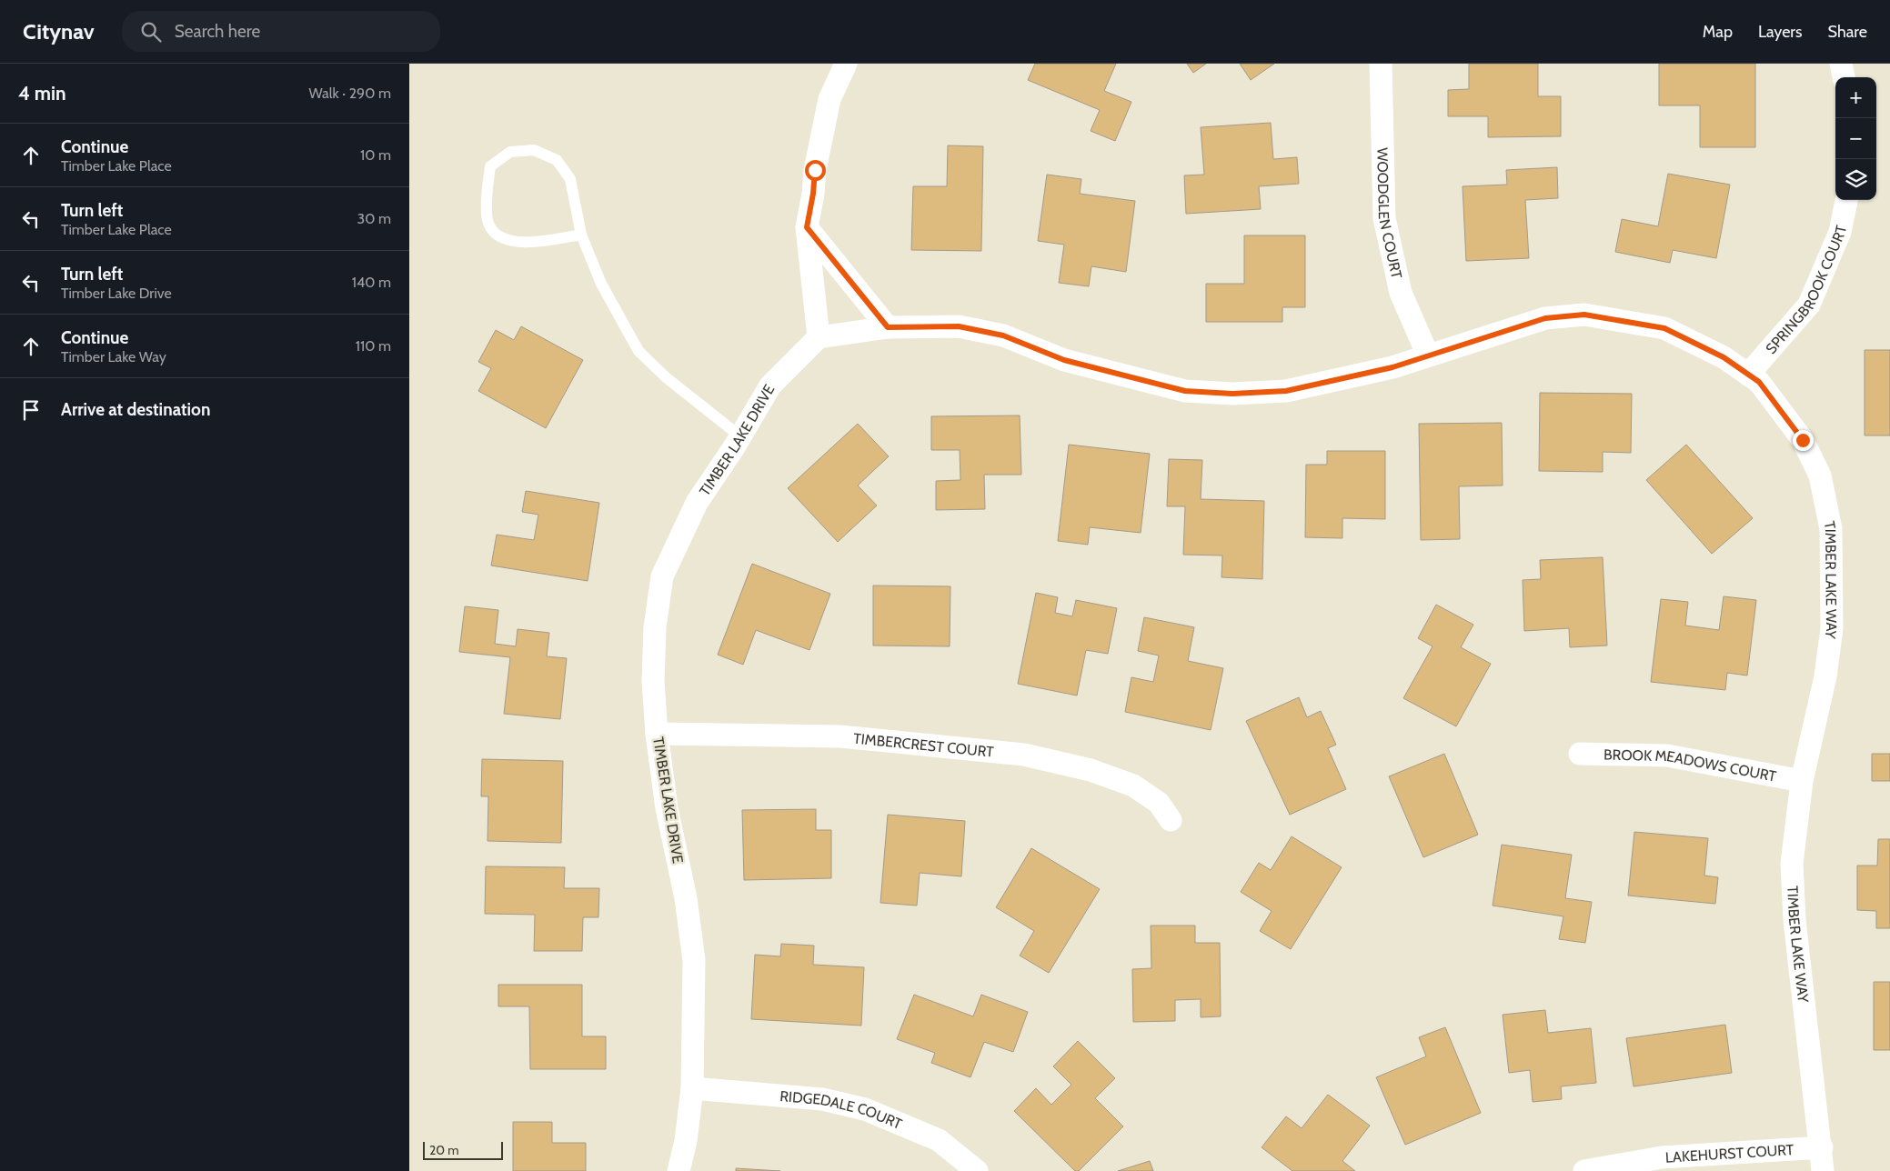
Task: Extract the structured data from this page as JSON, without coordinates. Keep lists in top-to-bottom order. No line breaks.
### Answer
{"streets":{"street":["WOODGLEN COURT","SPRINGBROOK COURT","TIMBER LAKE DRIVE","TIMBER LAKE WAY","TIMBERCREST COURT","BROOK MEADOWS COURT","RIDGEDALE COURT","LAKEHURST COURT"]},"crossings":[["WOODGLEN COURT","TIMBER LAKE WAY"],["SPRINGBROOK COURT","TIMBER LAKE WAY"],["TIMBER LAKE DRIVE","TIMBERCREST COURT"],["TIMBER LAKE DRIVE","RIDGEDALE COURT"],["TIMBER LAKE WAY","BROOK MEADOWS COURT"],["TIMBER LAKE WAY","LAKEHURST COURT"]],"scale_bar":"20 m","page":{"header":"Citynav","search":"Search here","nav":["Map","Layers","Share"],"heading":["4 min","Walk · 290 m"],"map_buttons":["+","−"],"list":[["Continue","Timber Lake Place","10 m"],["Turn left","Timber Lake Place","30 m"],["Turn left","Timber Lake Drive","140 m"],["Continue","Timber Lake Way","110 m"],"Arrive at destination"],"scale":"20 m"}}
